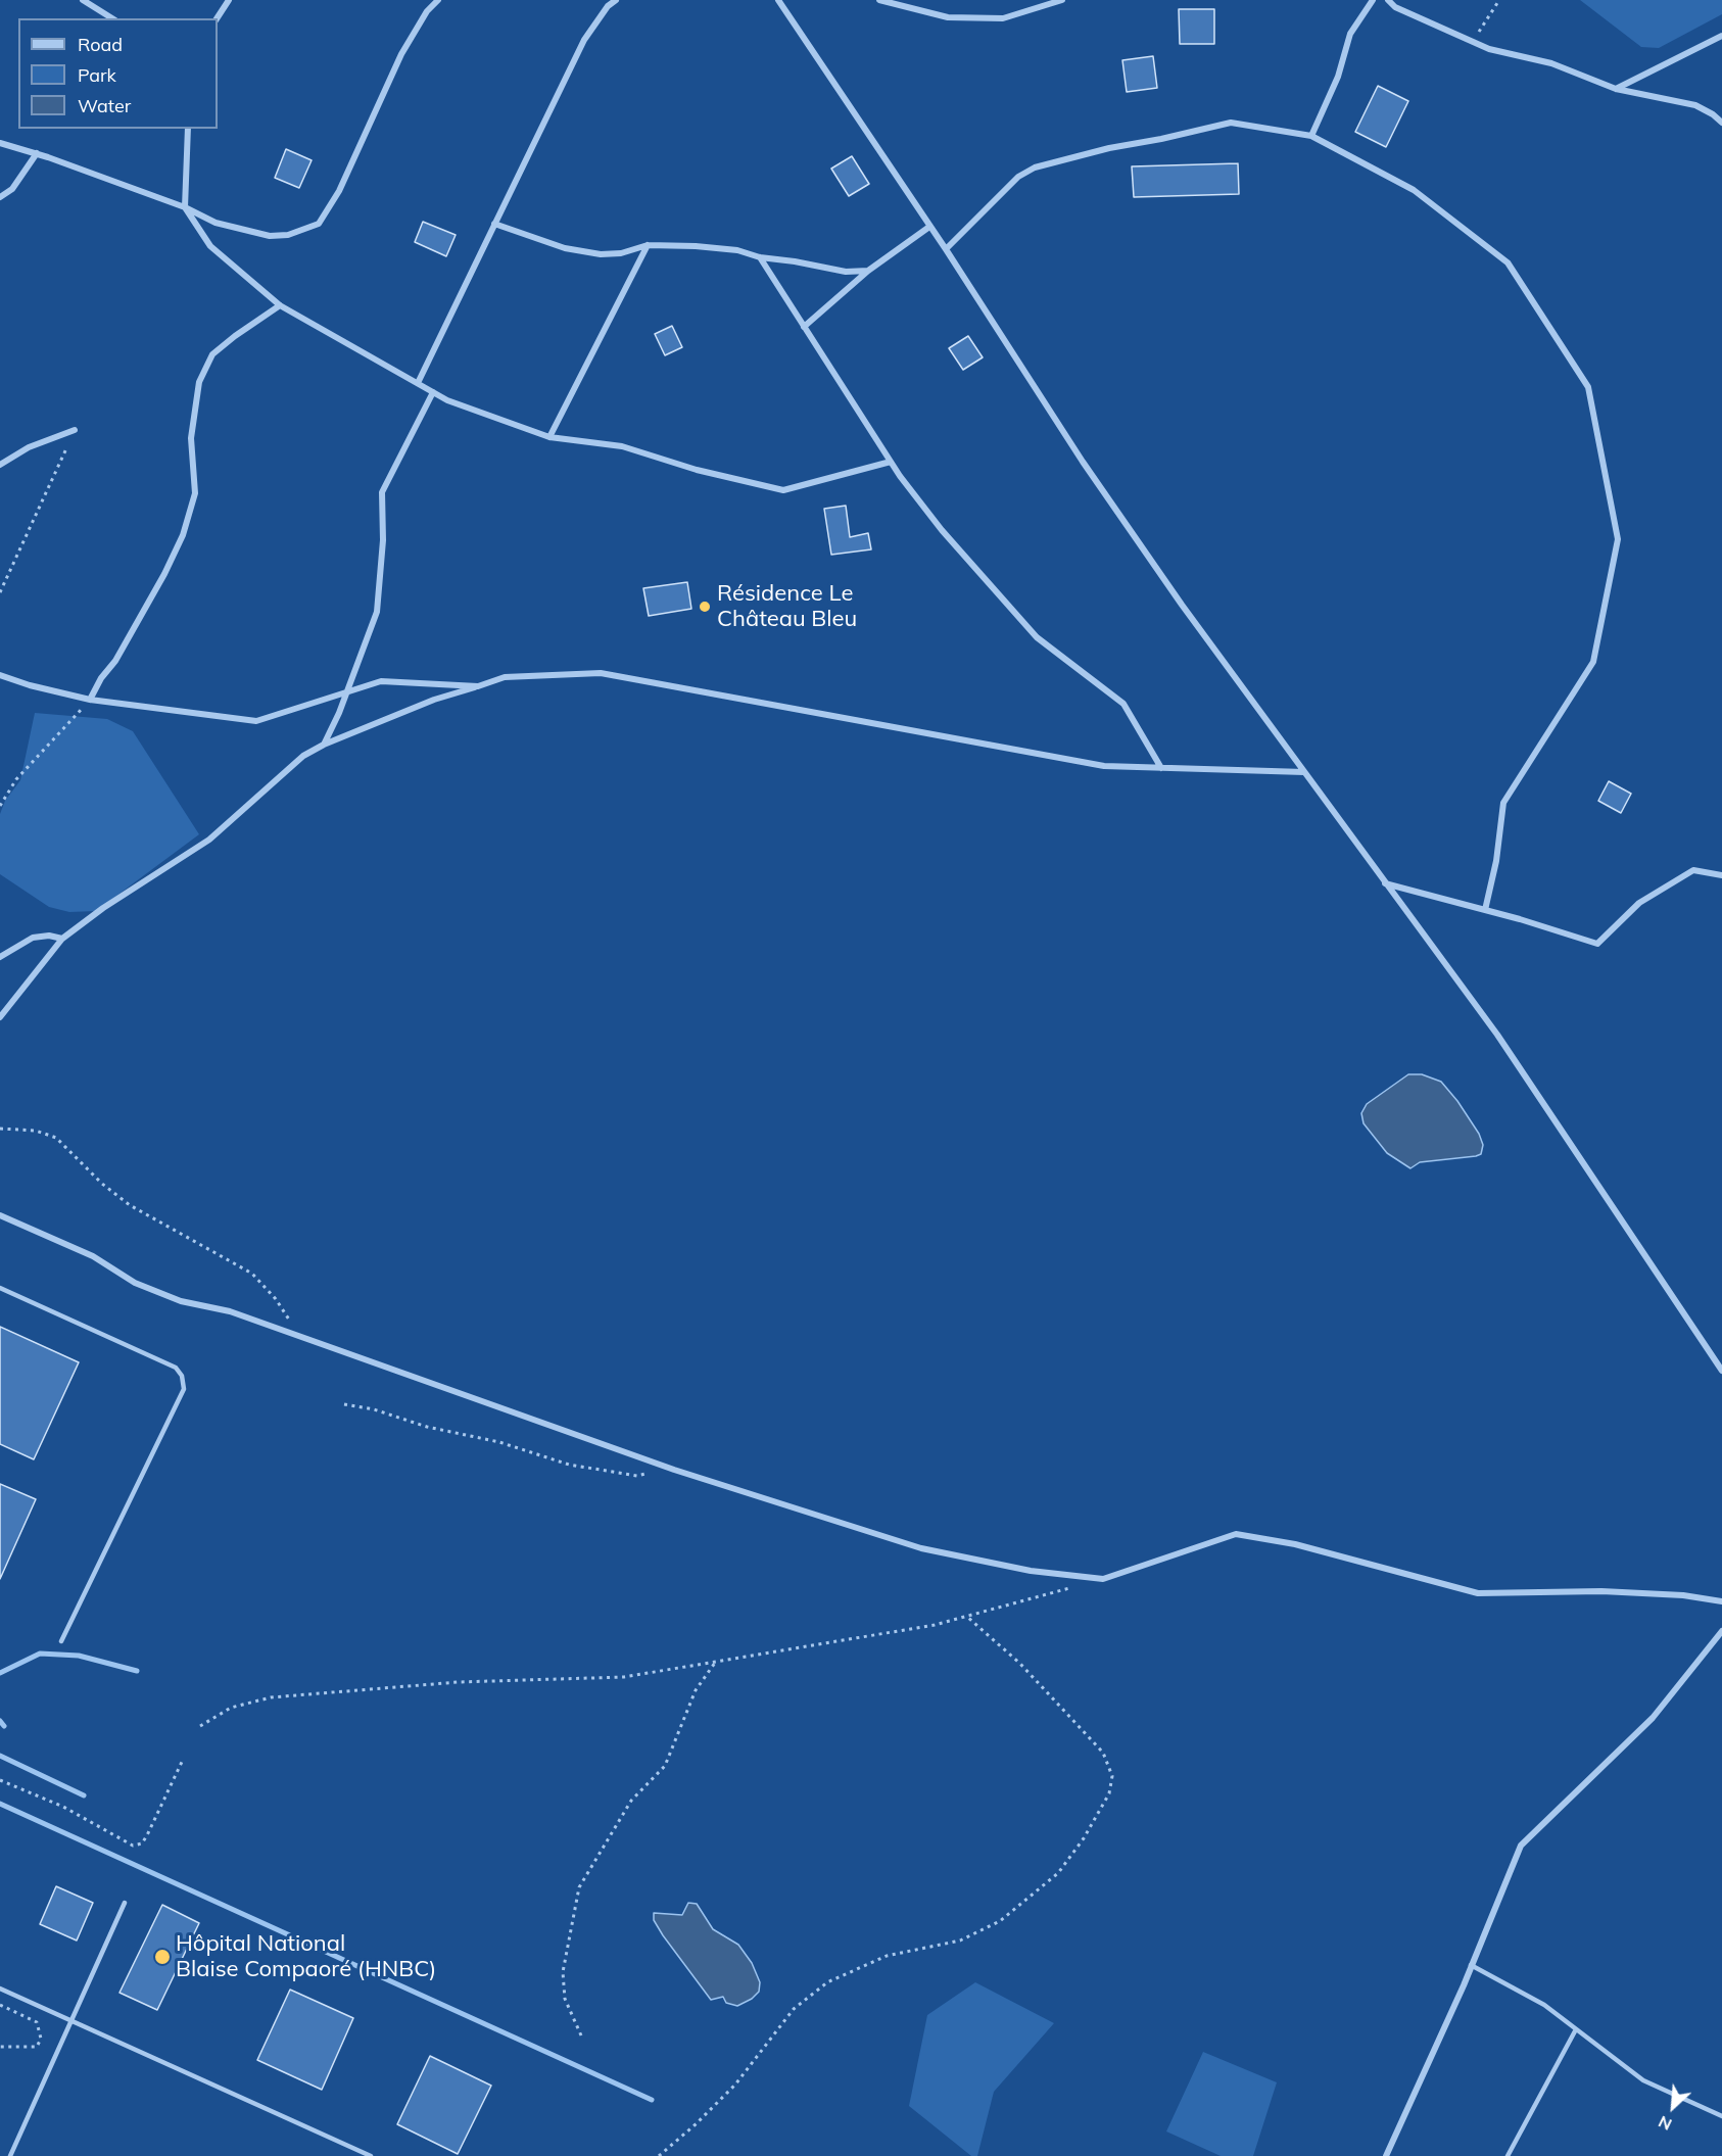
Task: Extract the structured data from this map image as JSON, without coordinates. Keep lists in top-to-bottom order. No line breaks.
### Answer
{"places":["Résidence Le Château Bleu","Hôpital National Blaise Compaoré (HNBC)"],"legend":["Road","Park","Water"],"north":"bottom left"}
